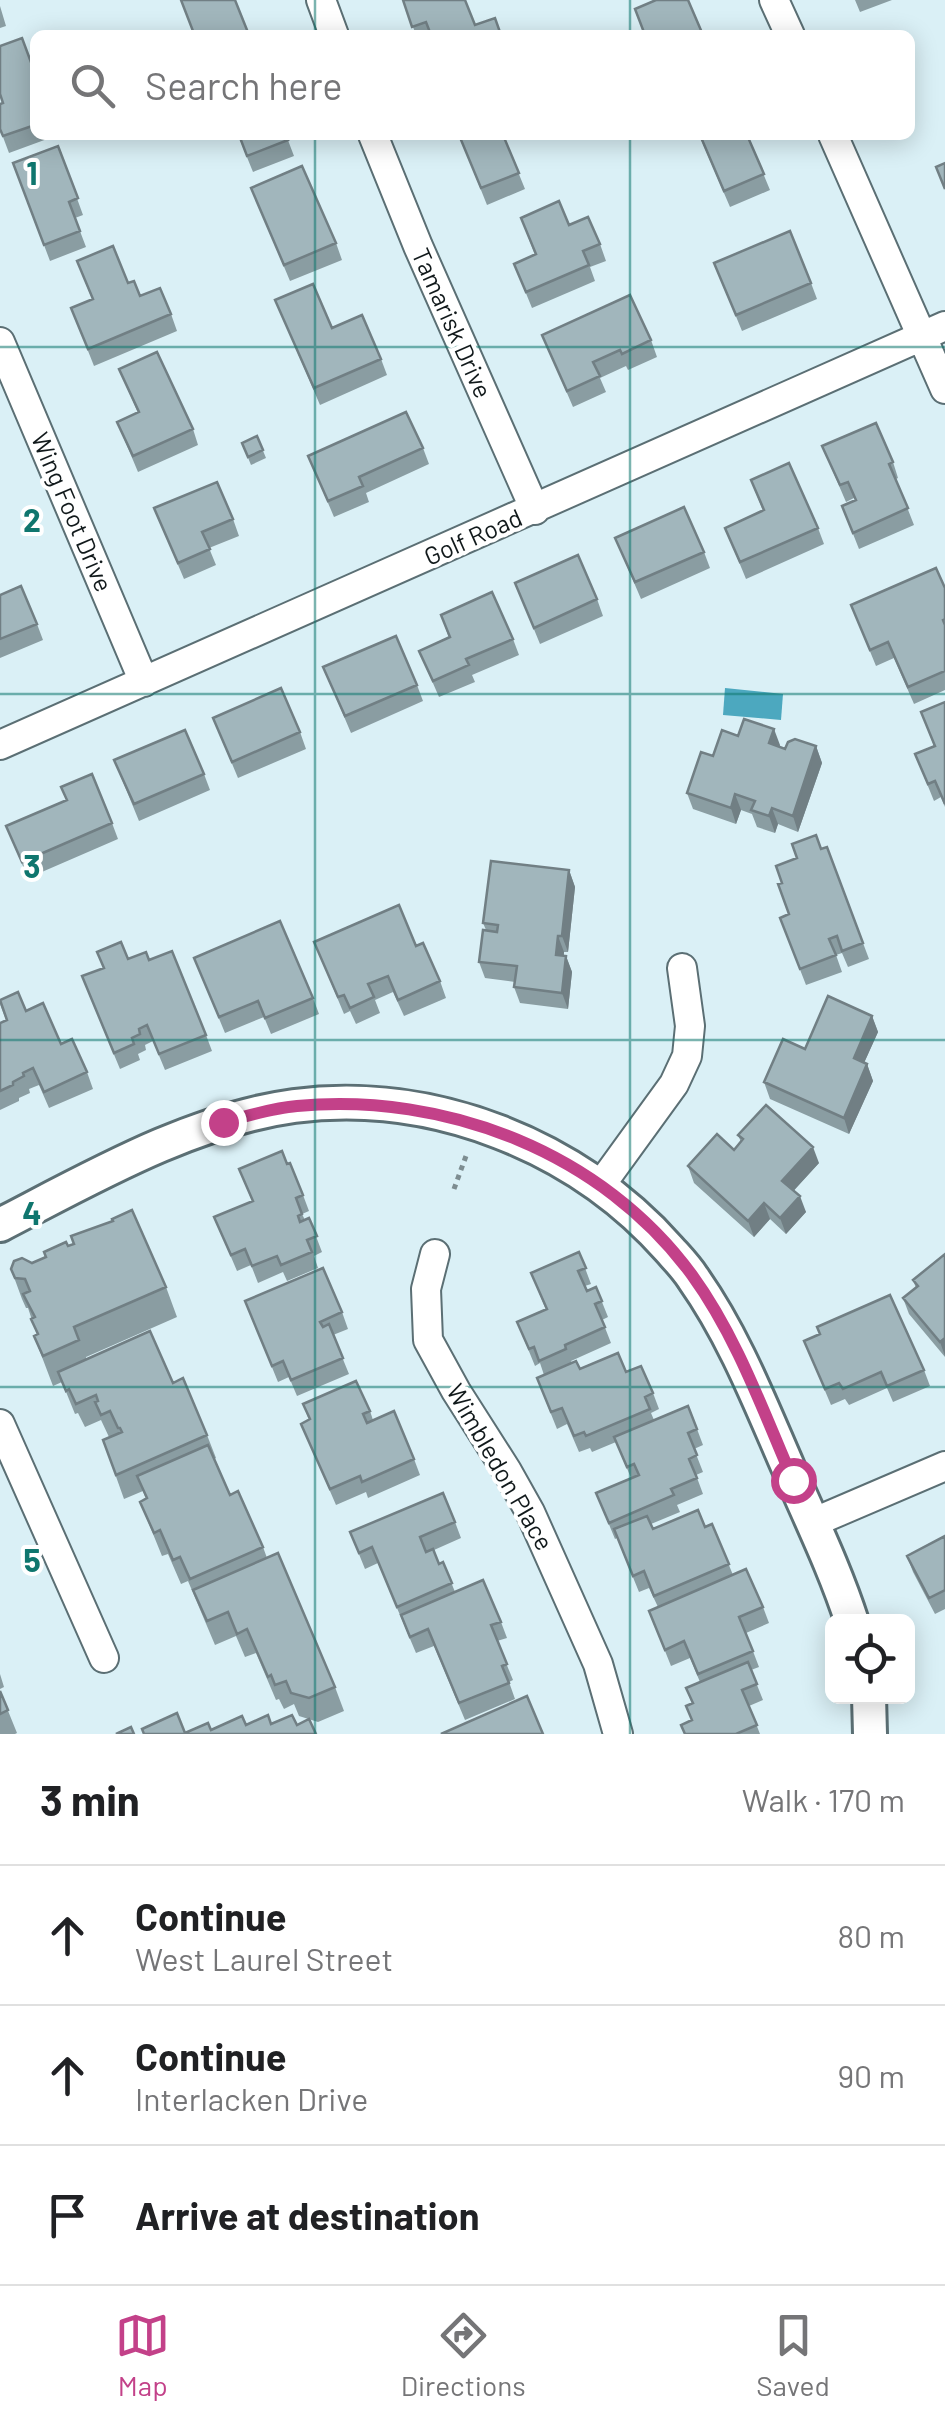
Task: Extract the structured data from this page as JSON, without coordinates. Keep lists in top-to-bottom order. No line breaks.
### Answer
{"streets":{"street":["Tamarisk Drive","Wing Foot Drive","Golf Road","Wimbledon Place"]},"crossings":[["Tamarisk Drive","Golf Road"],["Wing Foot Drive","Golf Road"]],"page":{"search":"Search here","heading":["3 min","Walk · 170 m"],"list":[["Continue","West Laurel Street","80 m"],["Continue","Interlacken Drive","90 m"],"Arrive at destination"],"nav":["Map","Directions","Saved"]},"grid":{"rows":["1","2","3","4","5"]}}
